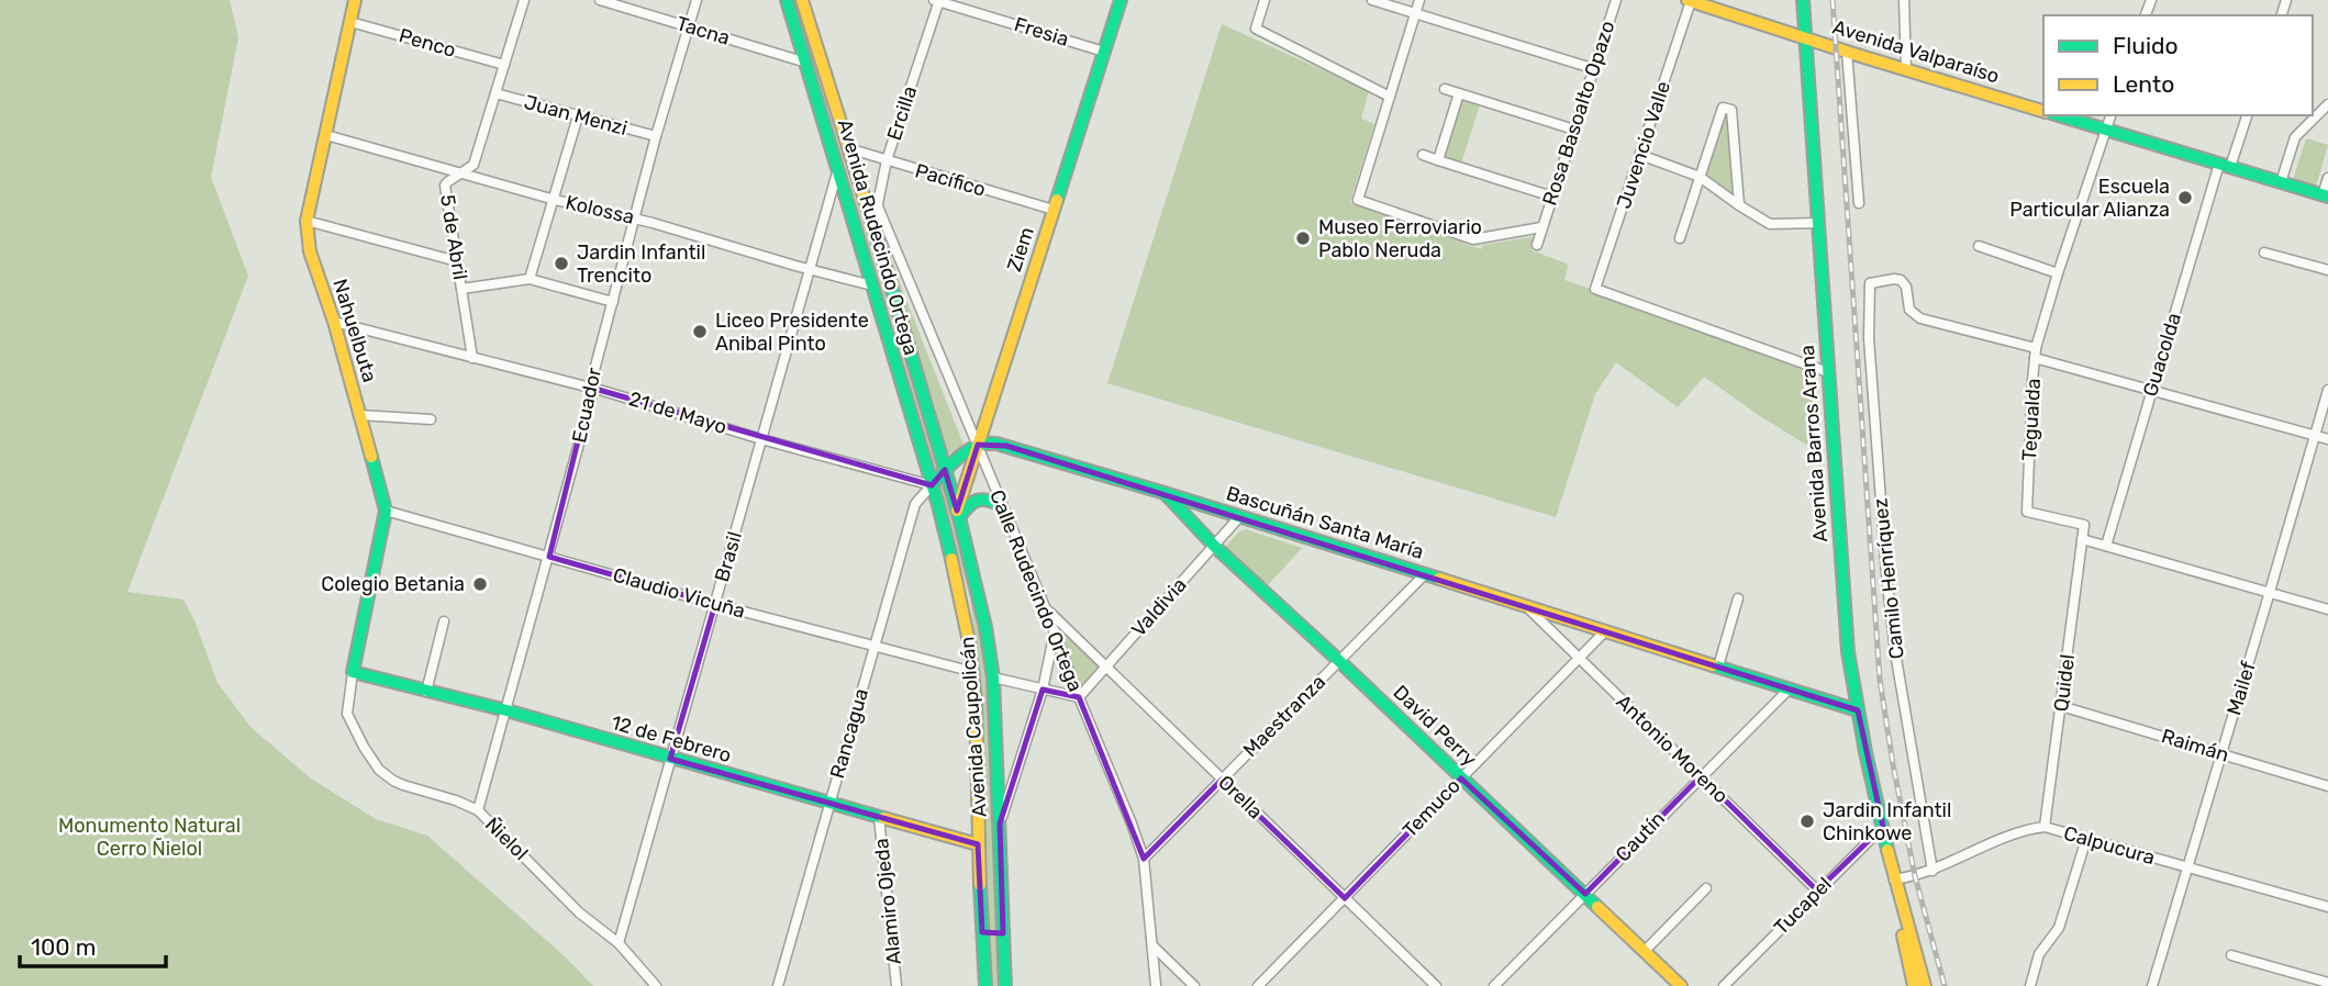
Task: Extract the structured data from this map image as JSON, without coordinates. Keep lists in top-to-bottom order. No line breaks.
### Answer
{"streets":{"main road":["Avenida Valparaíso","Avenida Rudecindo Ortega","Ziem","Nahuelbuta","Avenida Barros Arana","Bascuñán Santa María","David Perry","Avenida Caupolicán","12 de Febrero"],"street":["Tacna","Fresia","Penco","Ercilla","Rosa Basoalto Opazo","Juan Menzi","Juvencio Valle","Pacífico","Kolossa","5 de Abril","Guacolda","Ecuador","21 de Mayo","Tegualda","Brasil","Camilo Henríquez","Calle Rudecindo Ortega","Claudio Vicuña","Valdivia","Quidel","Mailef","Maestranza","Rancagua","Raimán","Antonio Moreno","Orella","Temuco","Cautín","Ñielol","Calpucura","Alamiro Ojeda","Tucapel"]},"crossings":[["Tacna","Avenida Rudecindo Ortega"],["Tacna","Ecuador"],["Fresia","Ercilla"],["Fresia","Ziem"],["Penco","5 de Abril"],["Penco","Nahuelbuta"],["Avenida Valparaíso","Juvencio Valle"],["Avenida Valparaíso","Avenida Barros Arana"],["Ercilla","Pacífico"],["Ercilla","Avenida Rudecindo Ortega"],["Ercilla","Calle Rudecindo Ortega"],["Juan Menzi","5 de Abril"],["Juan Menzi","Ecuador"],["Juvencio Valle","Avenida Barros Arana"],["Pacífico","Avenida Rudecindo Ortega"],["Pacífico","Ziem"],["Kolossa","5 de Abril"],["Kolossa","Avenida Rudecindo Ortega"],["Kolossa","Nahuelbuta"],["Kolossa","Ecuador"],["Kolossa","Brasil"],["5 de Abril","21 de Mayo"],["Avenida Rudecindo Ortega","21 de Mayo"],["Avenida Rudecindo Ortega","Brasil"],["Avenida Rudecindo Ortega","Avenida Caupolicán"],["Avenida Rudecindo Ortega","Rancagua"],["Ziem","Bascuñán Santa María"],["Ziem","Calle Rudecindo Ortega"],["Ziem","Avenida Caupolicán"],["Nahuelbuta","21 de Mayo"],["Nahuelbuta","Claudio Vicuña"],["Nahuelbuta","12 de Febrero"],["Nahuelbuta","Ñielol"],["Ecuador","21 de Mayo"],["Ecuador","Claudio Vicuña"],["Ecuador","12 de Febrero"],["Ecuador","Ñielol"],["21 de Mayo","Brasil"],["21 de Mayo","Avenida Caupolicán"],["21 de Mayo","Rancagua"],["Tegualda","Camilo Henríquez"],["Tegualda","Quidel"],["Avenida Barros Arana","Bascuñán Santa María"],["Avenida Barros Arana","Calpucura"],["Avenida Barros Arana","Tucapel"],["Bascuñán Santa María","Calle Rudecindo Ortega"],["Bascuñán Santa María","Valdivia"],["Bascuñán Santa María","Maestranza"],["Bascuñán Santa María","David Perry"],["Bascuñán Santa María","Antonio Moreno"],["Bascuñán Santa María","Temuco"],["Bascuñán Santa María","Cautín"],["Brasil","Claudio Vicuña"],["Brasil","12 de Febrero"],["Brasil","Ñielol"],["Camilo Henríquez","Calpucura"],["Calle Rudecindo Ortega","Valdivia"],["Calle Rudecindo Ortega","Maestranza"],["Calle Rudecindo Ortega","Orella"],["Claudio Vicuña","Avenida Caupolicán"],["Claudio Vicuña","Rancagua"],["Valdivia","David Perry"],["Valdivia","Orella"],["Quidel","Raimán"],["Quidel","Calpucura"],["Mailef","Raimán"],["Mailef","Calpucura"],["Maestranza","David Perry"],["Maestranza","Orella"],["David Perry","Temuco"],["David Perry","Cautín"],["Avenida Caupolicán","Rancagua"],["Avenida Caupolicán","12 de Febrero"],["Rancagua","12 de Febrero"],["12 de Febrero","Ñielol"],["12 de Febrero","Alamiro Ojeda"],["Antonio Moreno","Temuco"],["Antonio Moreno","Cautín"],["Antonio Moreno","Tucapel"],["Orella","Temuco"]],"parks":["Monumento Natural Cerro Ñielol"],"places":["Escuela Particular Alianza","Museo Ferroviario Pablo Neruda","Jardin Infantil Trencito","Liceo Presidente Anibal Pinto","Colegio Betania","Jardin Infantil Chinkowe"],"legend":["Fluido","Lento"],"scale_bar":"100 m"}
